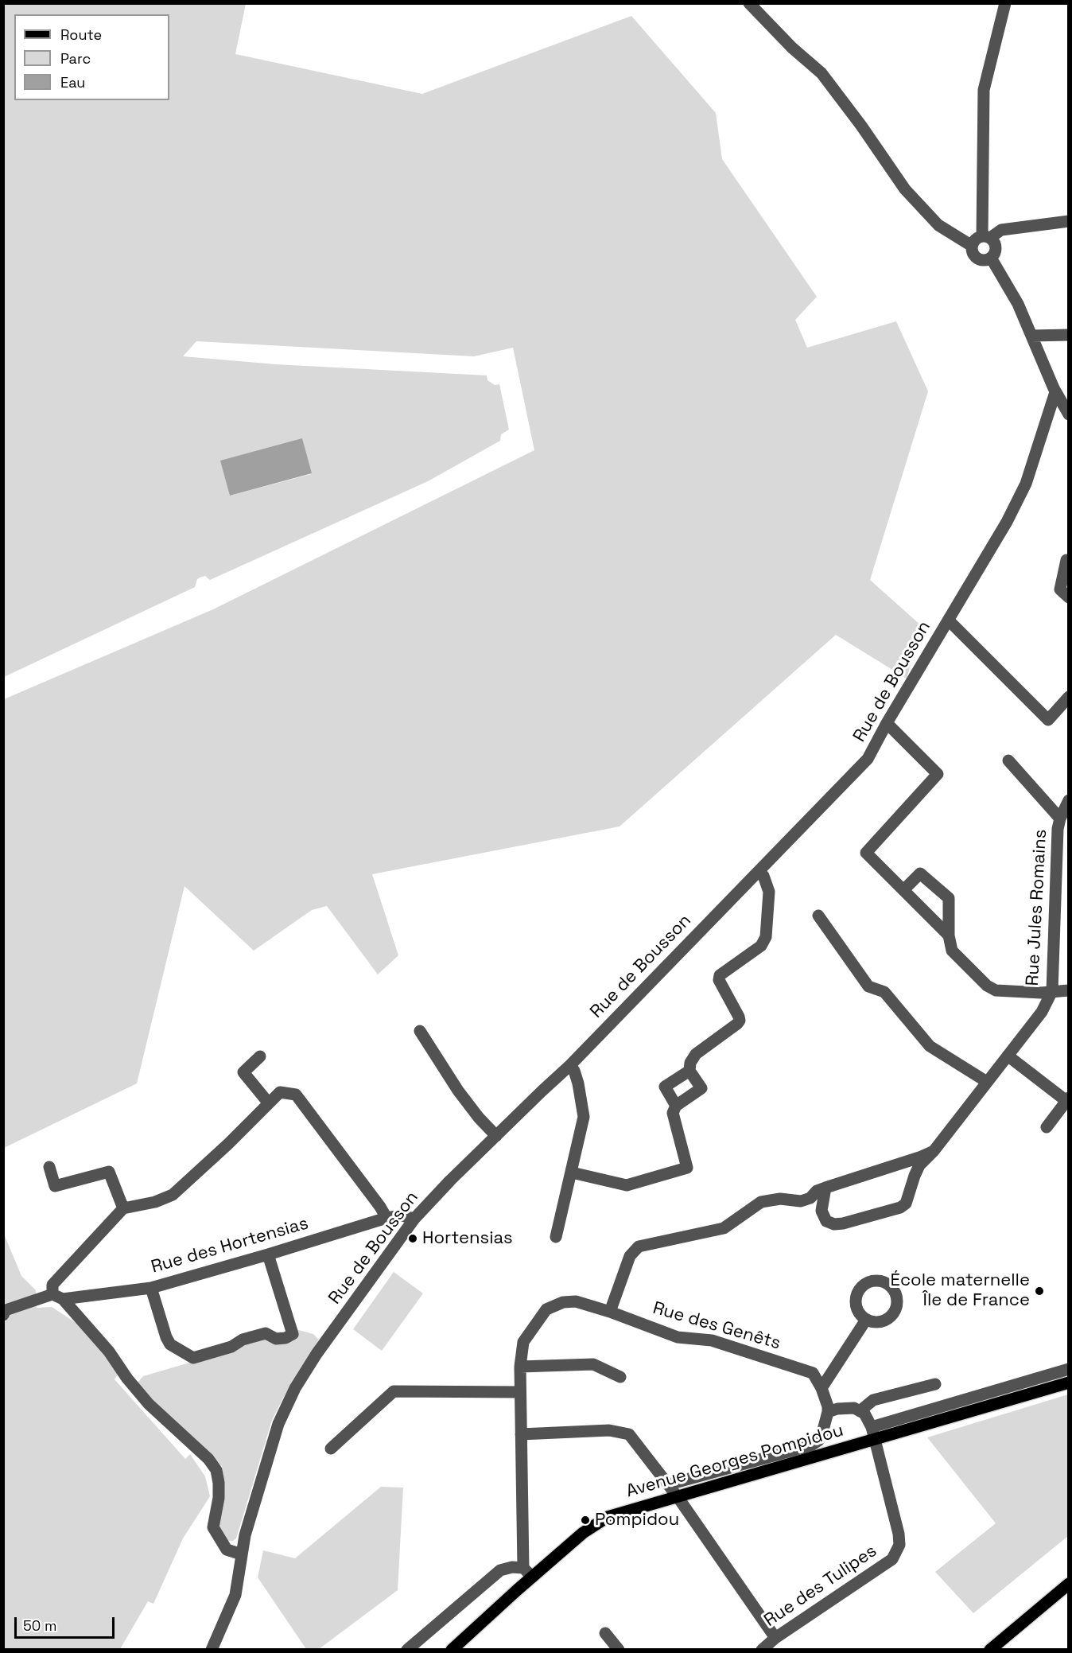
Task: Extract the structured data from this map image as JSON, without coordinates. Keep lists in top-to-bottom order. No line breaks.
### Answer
{"streets":{"main road":["Avenue Georges Pompidou"],"street":["Rue de Bousson","Rue Jules Romains","Rue des Hortensias","Rue des Genêts","Rue des Tulipes"]},"crossings":[["Rue de Bousson","Rue des Hortensias"],["Rue des Genêts","Avenue Georges Pompidou"],["Avenue Georges Pompidou","Rue des Tulipes"]],"places":["Hortensias","École maternelle Île de France","Pompidou"],"legend":["Route","Parc","Eau"],"scale_bar":"50 m"}
